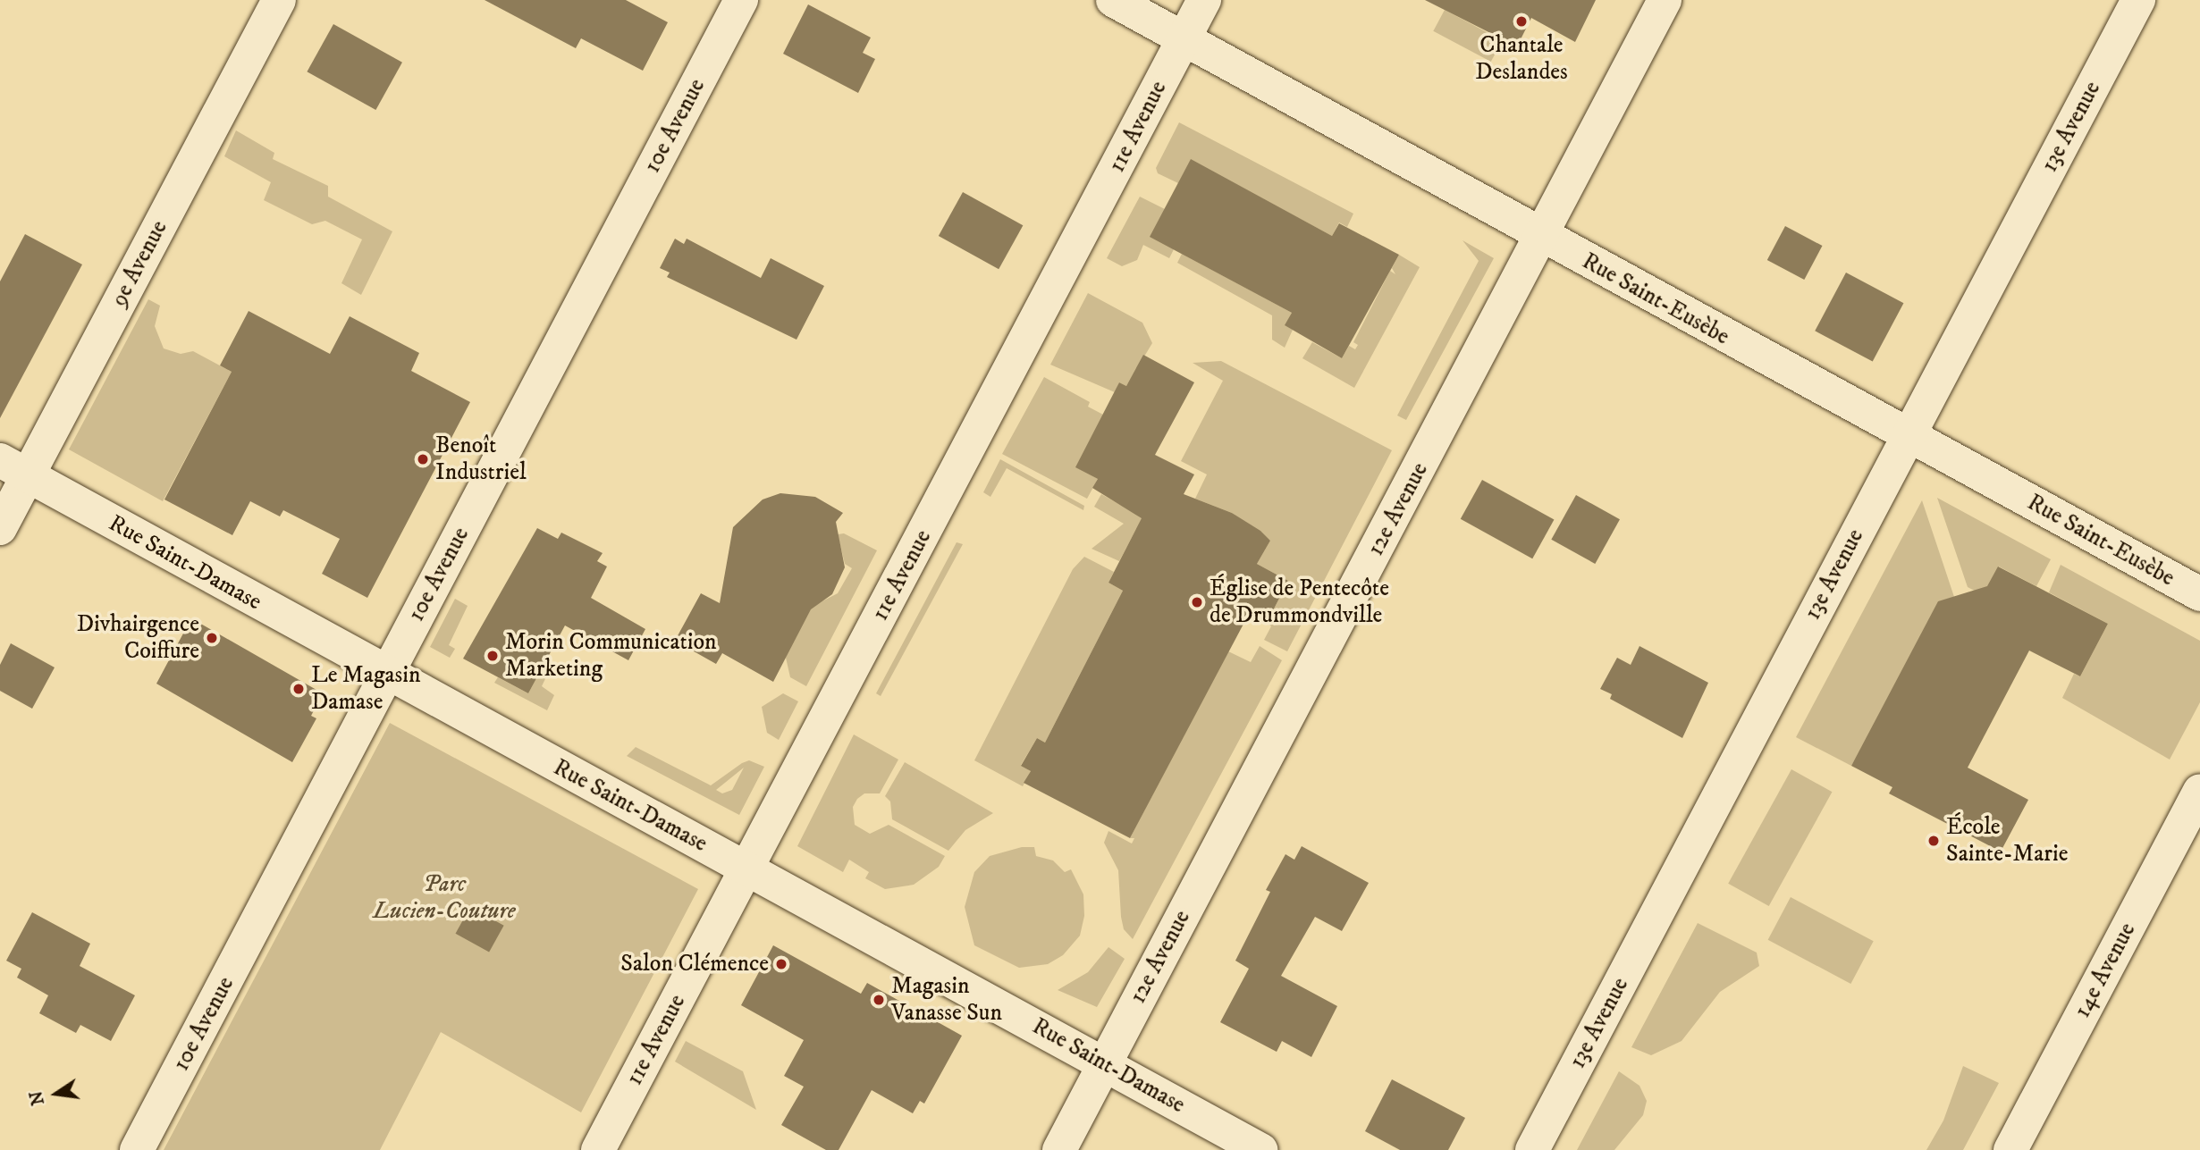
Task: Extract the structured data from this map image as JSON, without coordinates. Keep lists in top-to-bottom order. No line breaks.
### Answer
{"streets":{"street":["10e Avenue","11e Avenue","13e Avenue","9e Avenue","Rue Saint-Eusèbe","12e Avenue","Rue Saint-Damase","14e Avenue"]},"crossings":[["10e Avenue","Rue Saint-Damase"],["11e Avenue","Rue Saint-Eusèbe"],["11e Avenue","Rue Saint-Damase"],["13e Avenue","Rue Saint-Eusèbe"],["9e Avenue","Rue Saint-Damase"],["Rue Saint-Eusèbe","12e Avenue"],["12e Avenue","Rue Saint-Damase"]],"parks":["Parc Lucien-Couture"],"places":["Chantale Deslandes","Benoît Industriel","Église de Pentecôte de Drummondville","Divhairgence Coiffure","Morin Communication Marketing","Le Magasin Damase","École Sainte-Marie","Salon Clémence","Magasin Vanasse Sun"],"north":"left"}
